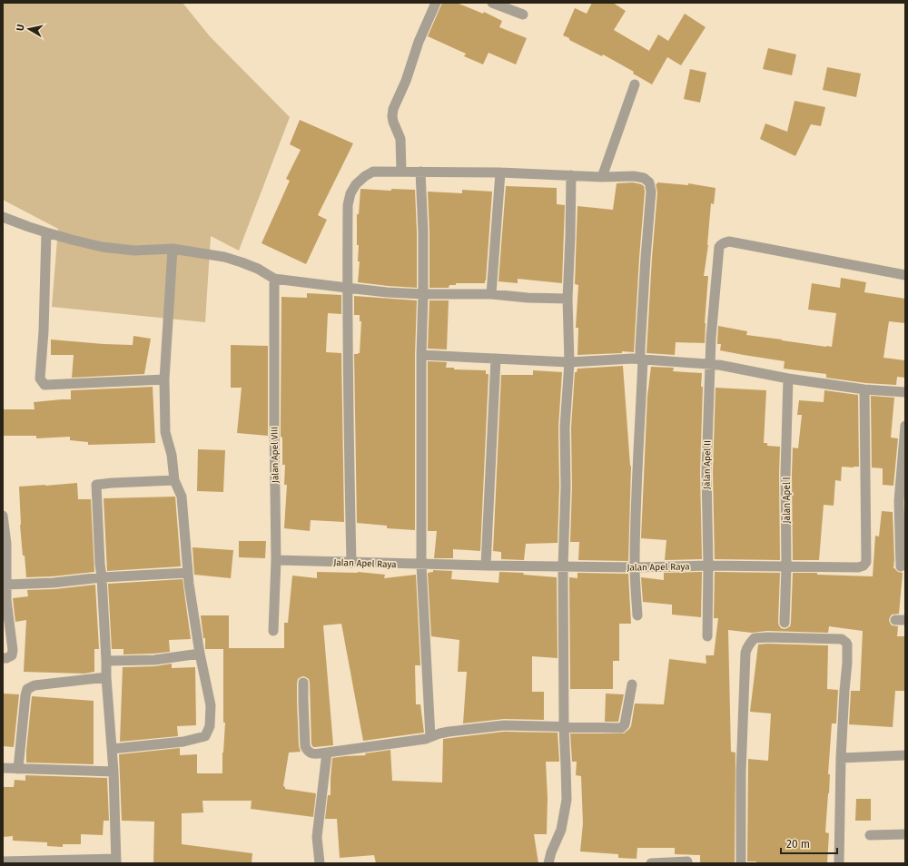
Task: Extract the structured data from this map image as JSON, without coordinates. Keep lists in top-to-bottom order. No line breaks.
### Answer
{"streets":{"street":["Jalan Apel VIII","Jalan Apel II","Jalan Apel I","Jalan Apel Raya"]},"crossings":[["Jalan Apel VIII","Jalan Apel Raya"],["Jalan Apel II","Jalan Apel Raya"],["Jalan Apel I","Jalan Apel Raya"]],"scale_bar":"20 m","north":"left"}
